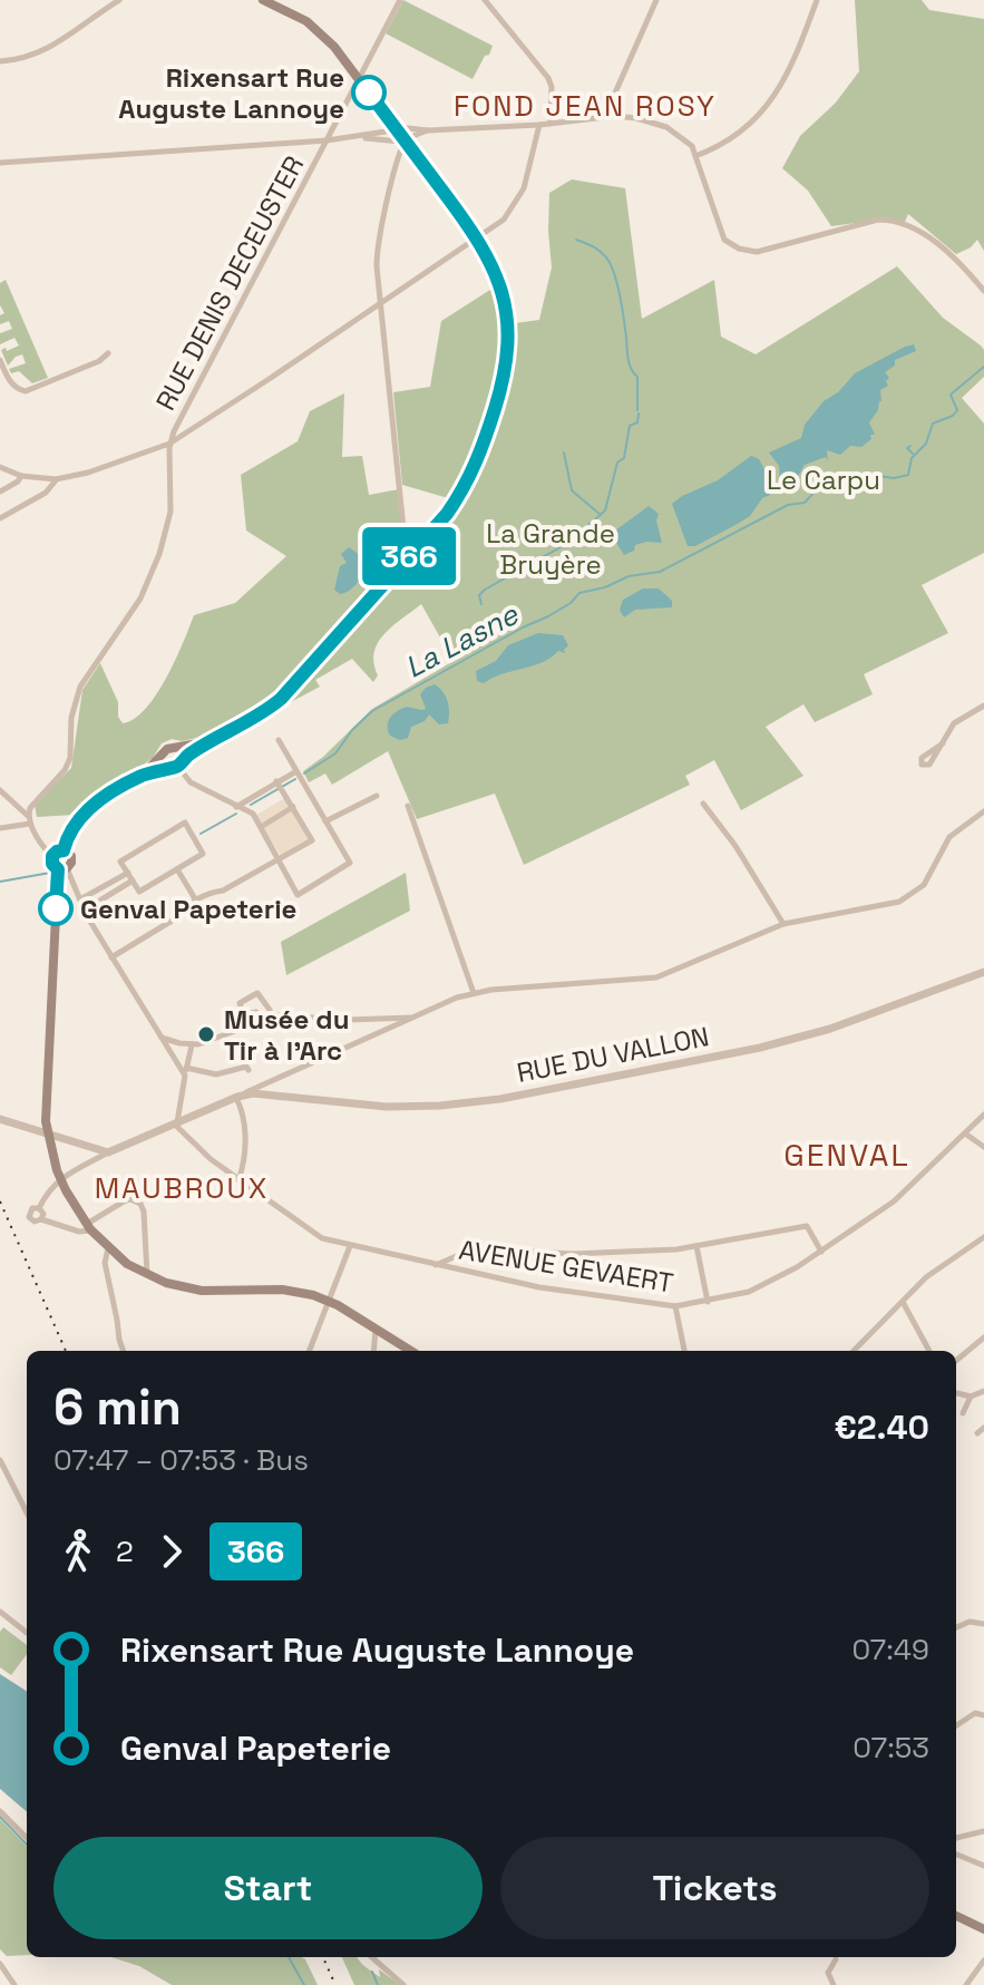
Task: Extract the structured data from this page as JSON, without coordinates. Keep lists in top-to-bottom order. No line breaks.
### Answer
{"streets":{"street":["RUE DENIS DECEUSTER","RUE DU VALLON","AVENUE GEVAERT"]},"districts":["FOND JEAN ROSY","GENVAL","MAUBROUX"],"water":["La Lasne"],"parks":["Le Carpu","La Grande Bruyère"],"places":["Rixensart Rue Auguste Lannoye","Genval Papeterie","Musée du Tir à l'Arc"],"lines":["bus line 366"],"page":{"on_map":"366","heading":["6 min","07:47 – 07:53 · Bus","€2.40"],"legs":["2","366"],"list":[{"name":"Rixensart Rue Auguste Lannoye","value":"07:49"},{"name":"Genval Papeterie","value":"07:53"}],"buttons":["Start","Tickets"]}}
